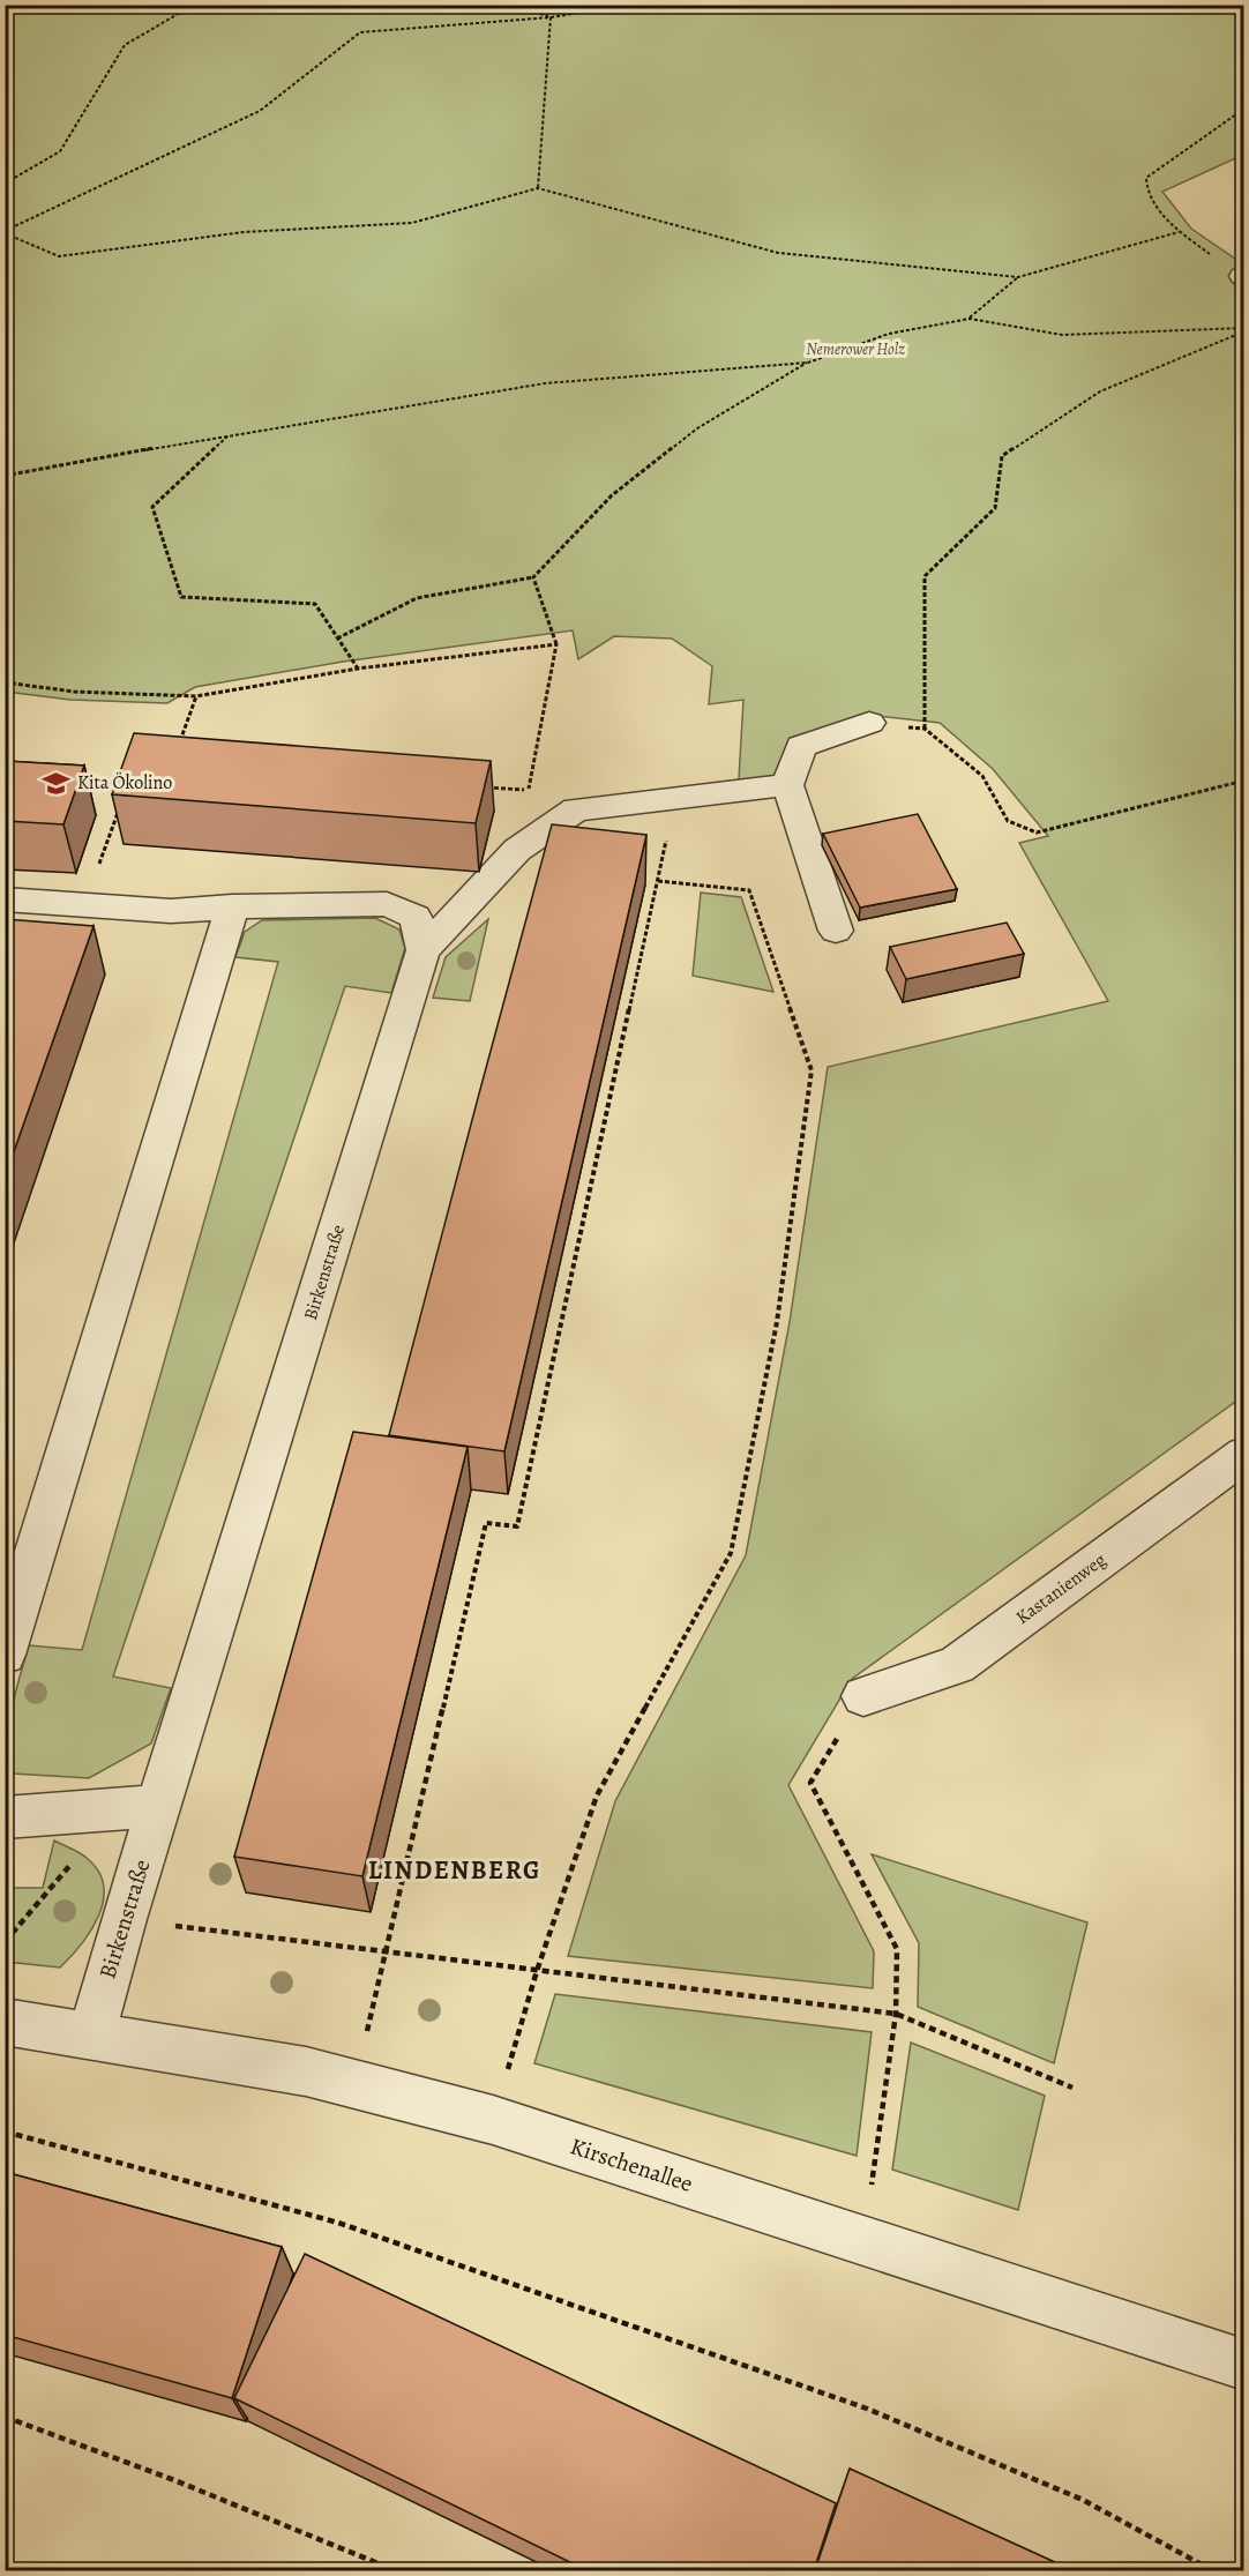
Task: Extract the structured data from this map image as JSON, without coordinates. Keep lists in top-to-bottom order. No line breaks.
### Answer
{"streets":{"street":["Birkenstraße","Kastanienweg","Kirschenallee"]},"crossings":[["Birkenstraße","Kirschenallee"]],"districts":["LINDENBERG"],"parks":["Nemerower Holz"],"places":{"school or university":["Kita Ökolino"]}}
